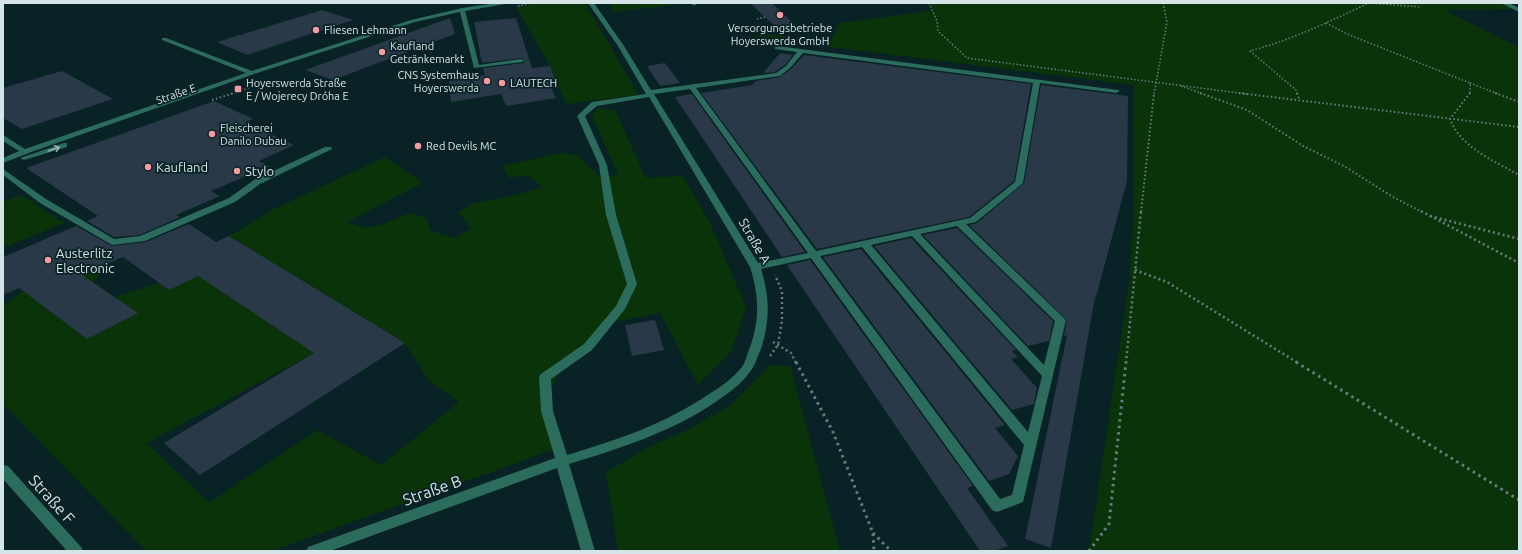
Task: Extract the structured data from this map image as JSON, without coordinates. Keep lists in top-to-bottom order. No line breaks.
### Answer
{"streets":{"street":["Straße E","Straße A","Straße B","Straße F"]},"crossings":[["Straße A","Straße B"]],"places":{"other":["Versorgungsbetriebe Hoyerswerda GmbH","Fliesen Lehmann","Kaufland Getränkemarkt","CNS Systemhaus Hoyerswerda","LAUTECH","Fleischerei Danilo Dubau","Red Devils MC","Kaufland","Stylo","Austerlitz Electronic"],"transit":["Hoyerswerda Straße E / Wojerecy Dróha E"]}}
